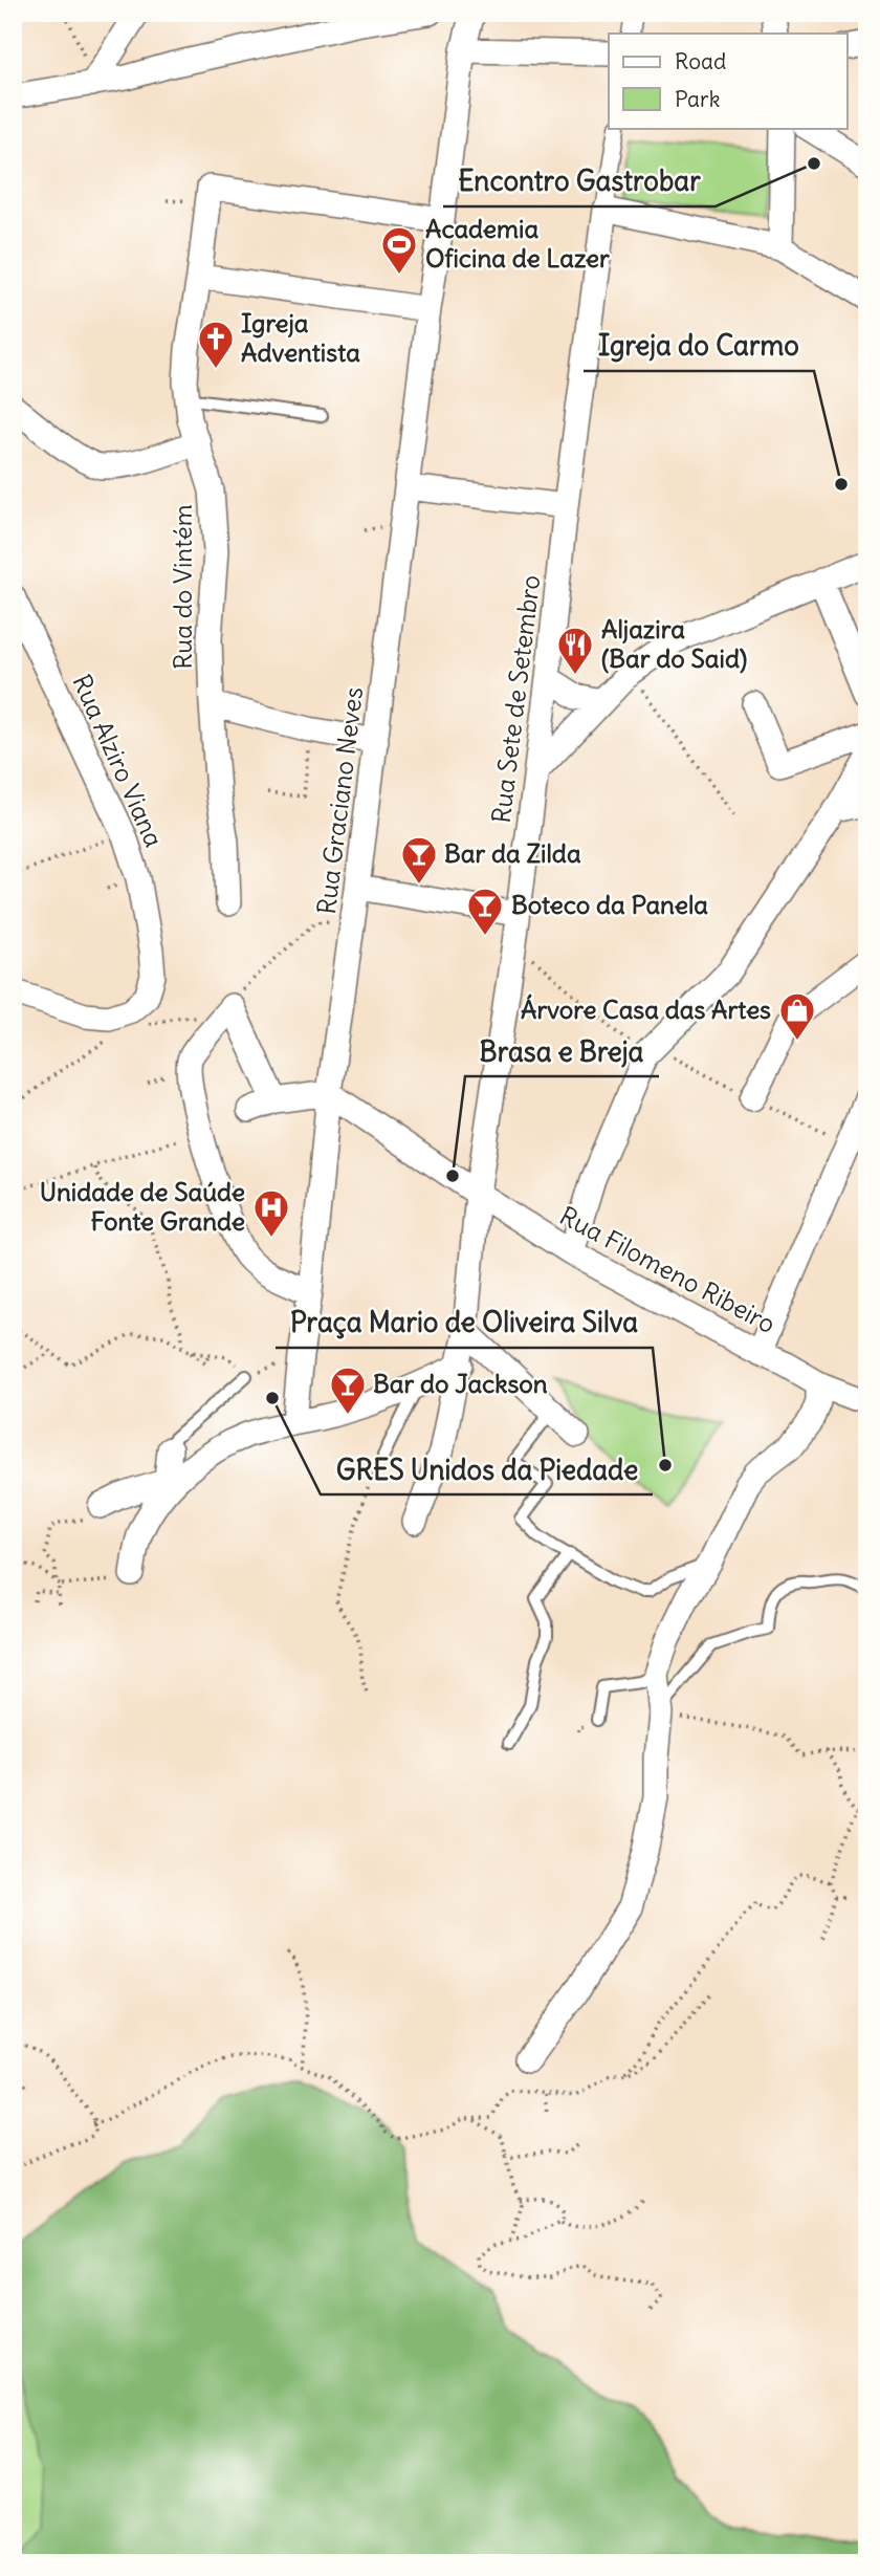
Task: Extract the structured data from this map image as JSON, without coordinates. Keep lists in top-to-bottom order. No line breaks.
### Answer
{"streets":{"street":["Rua do Vintém","Rua Sete de Setembro","Rua Alziro Viana","Rua Graciano Neves","Rua Filomeno Ribeiro"]},"crossings":[["Rua do Vintém","Rua Graciano Neves"],["Rua Sete de Setembro","Rua Filomeno Ribeiro"],["Rua Graciano Neves","Rua Filomeno Ribeiro"]],"places":{"other":["Encontro Gastrobar","Igreja do Carmo","Brasa e Breja","GRES Unidos da Piedade","Praça Mario de Oliveira Silva"],"sports":["Academia Oficina de Lazer"],"church":["Igreja Adventista"],"restaurant":["Aljazira (Bar do Said)"],"bar":["Bar da Zilda","Boteco da Panela","Bar do Jackson"],"shop":["Árvore Casa das Artes"],"hospital":["Unidade de Saúde Fonte Grande"]},"legend":["Road","Park"]}
